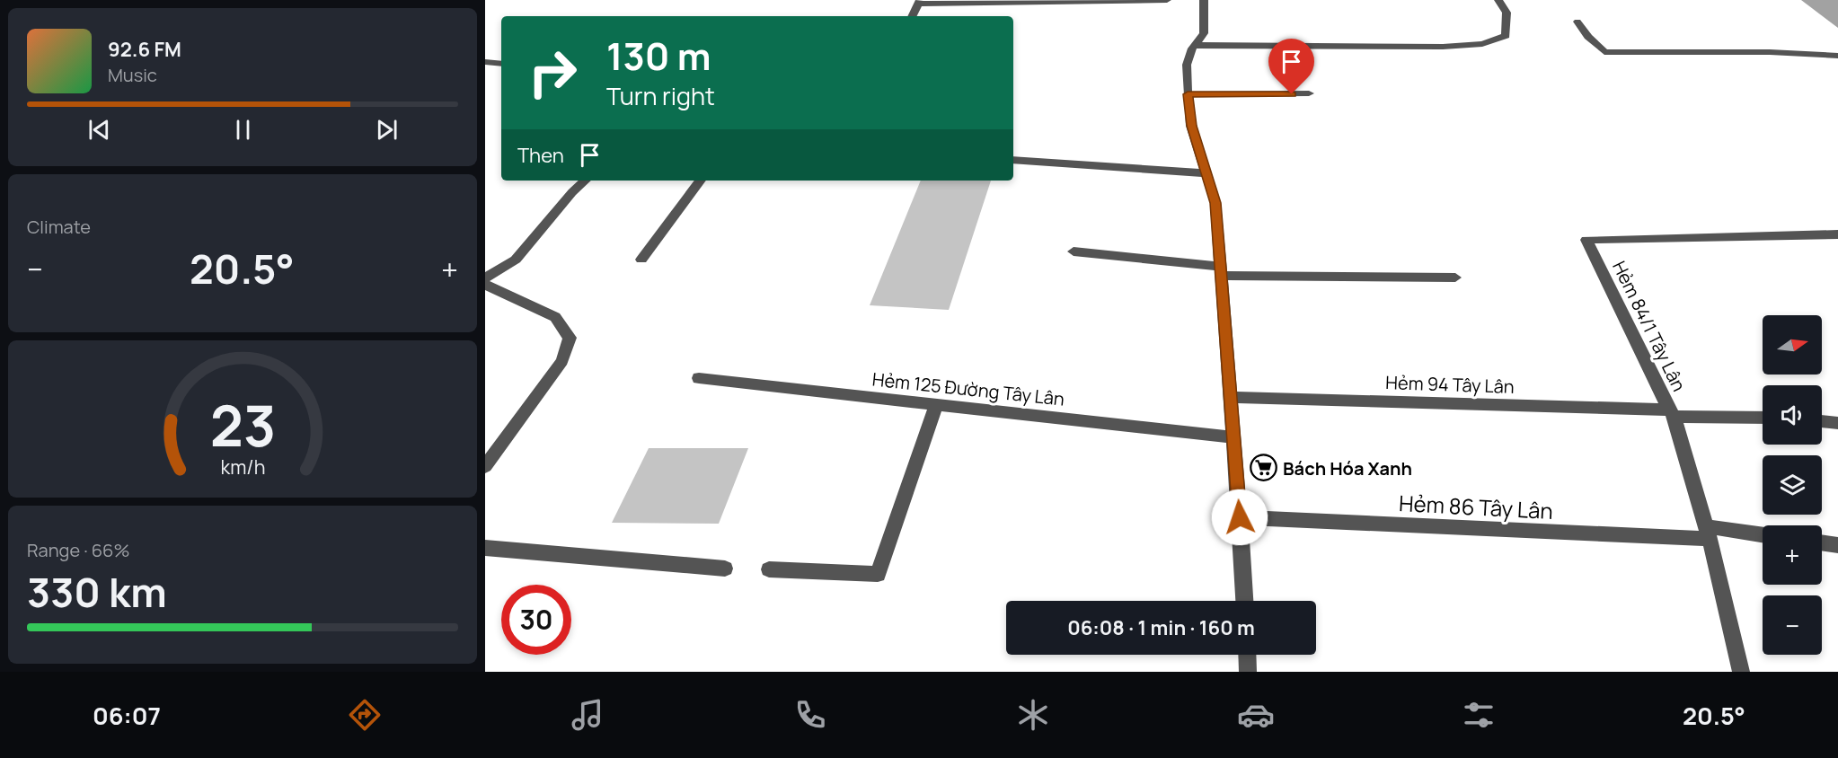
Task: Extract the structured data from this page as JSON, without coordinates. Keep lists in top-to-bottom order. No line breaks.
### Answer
{"streets":{"street":["Hẻm 84/1 Tây Lân","Hẻm 94 Tây Lân","Hẻm 125 Đường Tây Lân","Hẻm 86 Tây Lân"]},"crossings":[["Hẻm 84/1 Tây Lân","Hẻm 94 Tây Lân"],["Hẻm 84/1 Tây Lân","Hẻm 86 Tây Lân"]],"places":{"supermarket":["Bách Hóa Xanh"]},"north":"right","page":{"turn":["130 m","Turn right"],"song":["92.6 FM","Music"],"then":"Then","tile":["Climate",["Range · 66%","330 km"]],"heat":["−","20.5°","+"],"map_buttons":["+","−"],"limit":"30","trip":"06:08 · 1 min · 160 m","tabs":["06:07","20.5°"],"gauge":["23","km/h"]}}
